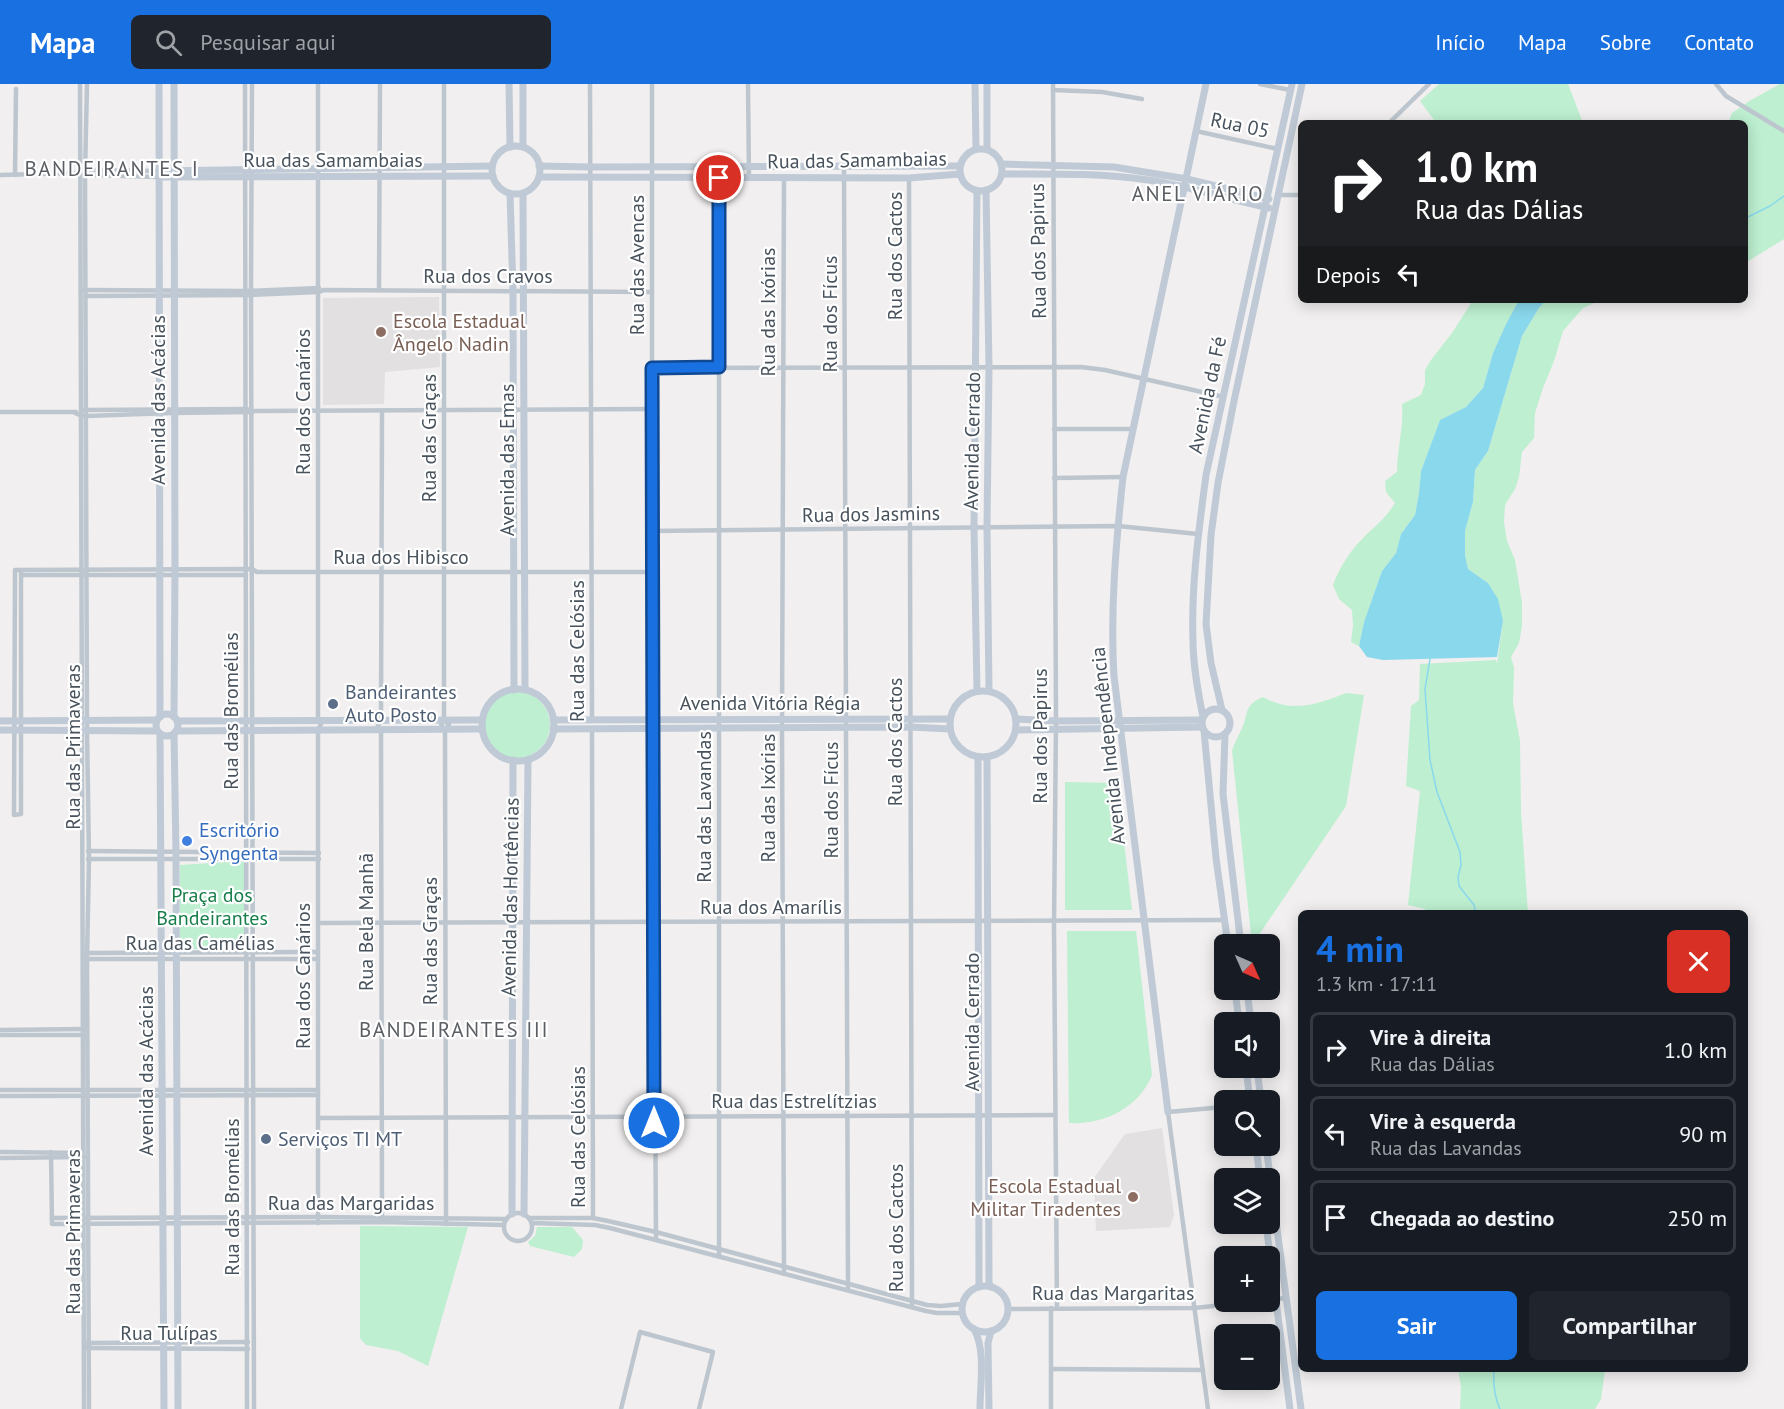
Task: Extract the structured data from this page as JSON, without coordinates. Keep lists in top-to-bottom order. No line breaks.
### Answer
{"streets":{"street":["Rua 05","Rua das Samambaias","Rua dos Papirus","Rua dos Cactos","Rua das Avencas","Rua dos Cravos","Rua das Ixórias","Rua dos Fícus","Avenida da Fé","Avenida das Acácias","Rua dos Canários","Rua das Graças","Avenida Cerrado","Avenida das Emas","Rua dos Jasmins","Rua dos Hibisco","Rua das Celósias","Avenida Vitória Régia","Rua das Bromélias","Avenida Independência","Rua das Primaveras","Rua das Lavandas","Avenida das Hortências","Rua dos Amarílis","Rua Bela Manhã","Rua das Camélias","Rua das Estrelítzias","Rua das Margaridas","Rua das Margaritas","Rua Tulípas"]},"crossings":[["Rua 05","Avenida da Fé"],["Rua 05","Avenida Independência"],["Rua das Samambaias","Rua dos Cactos"],["Rua das Samambaias","Rua das Avencas"],["Rua das Samambaias","Rua das Ixórias"],["Rua das Samambaias","Rua dos Fícus"],["Rua das Samambaias","Avenida das Acácias"],["Rua das Samambaias","Rua dos Canários"],["Rua das Samambaias","Rua das Graças"],["Rua das Samambaias","Avenida Cerrado"],["Rua das Samambaias","Avenida das Emas"],["Rua das Samambaias","Rua das Celósias"],["Rua das Samambaias","Rua das Bromélias"],["Rua das Samambaias","Rua das Lavandas"],["Rua dos Papirus","Rua dos Jasmins"],["Rua dos Papirus","Rua dos Amarílis"],["Rua dos Papirus","Rua das Estrelítzias"],["Rua dos Papirus","Rua das Margaritas"],["Rua dos Cactos","Rua dos Jasmins"],["Rua dos Cactos","Avenida Vitória Régia"],["Rua dos Cactos","Rua dos Amarílis"],["Rua dos Cactos","Rua das Estrelítzias"],["Rua das Avencas","Rua dos Cravos"],["Rua das Avencas","Rua dos Jasmins"],["Rua das Avencas","Rua dos Hibisco"],["Rua das Avencas","Avenida Vitória Régia"],["Rua das Avencas","Rua dos Amarílis"],["Rua das Avencas","Rua das Estrelítzias"],["Rua dos Cravos","Avenida das Acácias"],["Rua dos Cravos","Rua dos Canários"],["Rua dos Cravos","Rua das Graças"],["Rua dos Cravos","Avenida das Emas"],["Rua dos Cravos","Rua das Celósias"],["Rua dos Cravos","Rua das Bromélias"],["Rua dos Cravos","Rua das Primaveras"],["Rua das Ixórias","Rua dos Jasmins"],["Rua das Ixórias","Avenida Vitória Régia"],["Rua das Ixórias","Rua dos Amarílis"],["Rua das Ixórias","Rua das Estrelítzias"],["Rua dos Fícus","Rua dos Jasmins"],["Rua dos Fícus","Avenida Vitória Régia"],["Rua dos Fícus","Rua dos Amarílis"],["Rua dos Fícus","Rua das Estrelítzias"],["Avenida da Fé","Rua dos Jasmins"],["Avenida da Fé","Rua dos Amarílis"],["Avenida das Acácias","Rua dos Hibisco"],["Avenida das Acácias","Rua das Camélias"],["Avenida das Acácias","Rua das Margaridas"],["Avenida das Acácias","Rua Tulípas"],["Rua dos Canários","Rua dos Hibisco"],["Rua dos Canários","Rua dos Amarílis"],["Rua dos Canários","Rua das Camélias"],["Rua dos Canários","Rua das Estrelítzias"],["Rua dos Canários","Rua das Margaridas"],["Rua das Graças","Rua dos Hibisco"],["Rua das Graças","Rua dos Amarílis"],["Rua das Graças","Rua das Estrelítzias"],["Rua das Graças","Rua das Margaridas"],["Avenida Cerrado","Rua dos Jasmins"],["Avenida Cerrado","Avenida Vitória Régia"],["Avenida Cerrado","Rua dos Amarílis"],["Avenida Cerrado","Rua das Estrelítzias"],["Avenida Cerrado","Rua das Margaritas"],["Avenida das Emas","Rua dos Hibisco"],["Avenida das Emas","Avenida Vitória Régia"],["Avenida das Emas","Avenida das Hortências"],["Rua dos Jasmins","Avenida Independência"],["Rua dos Jasmins","Rua das Lavandas"],["Rua dos Hibisco","Rua das Celósias"],["Rua dos Hibisco","Rua das Bromélias"],["Rua dos Hibisco","Rua das Primaveras"],["Rua das Celósias","Avenida Vitória Régia"],["Rua das Celósias","Rua dos Amarílis"],["Rua das Celósias","Rua das Estrelítzias"],["Avenida Vitória Régia","Rua das Lavandas"],["Avenida Vitória Régia","Avenida das Hortências"],["Rua das Bromélias","Rua das Camélias"],["Rua das Bromélias","Rua das Margaridas"],["Rua das Bromélias","Rua Tulípas"],["Avenida Independência","Rua dos Amarílis"],["Avenida Independência","Rua das Margaritas"],["Rua das Primaveras","Rua das Camélias"],["Rua das Primaveras","Rua das Margaridas"],["Rua das Primaveras","Rua Tulípas"],["Rua das Lavandas","Rua dos Amarílis"],["Rua das Lavandas","Rua das Estrelítzias"],["Avenida das Hortências","Rua dos Amarílis"],["Avenida das Hortências","Rua das Estrelítzias"],["Avenida das Hortências","Rua das Margaridas"],["Rua dos Amarílis","Rua Bela Manhã"],["Rua Bela Manhã","Rua das Estrelítzias"],["Rua Bela Manhã","Rua das Margaridas"]],"districts":["BANDEIRANTES I","ANEL VIÁRIO","BANDEIRANTES III"],"parks":["Praça dos Bandeirantes"],"places":["Escola Estadual Ângelo Nadin","Bandeirantes Auto Posto","Escritório Syngenta","Serviços TI MT","Escola Estadual Militar Tiradentes"],"north":"bottom right","page":{"header":"Mapa","search":"Pesquisar aqui","nav":["Início","Mapa","Sobre","Contato"],"turn":["1.0 km","Rua das Dálias"],"then":"Depois","heading":["4 min","1.3 km · 17:11"],"map_buttons":["+","−"],"list":[{"name":"Vire à direita","note":"Rua das Dálias","value":"1.0 km"},{"name":"Vire à esquerda","note":"Rua das Lavandas","value":"90 m"},{"name":"Chegada ao destino","value":"250 m"}],"buttons":["Sair","Compartilhar"]}}
